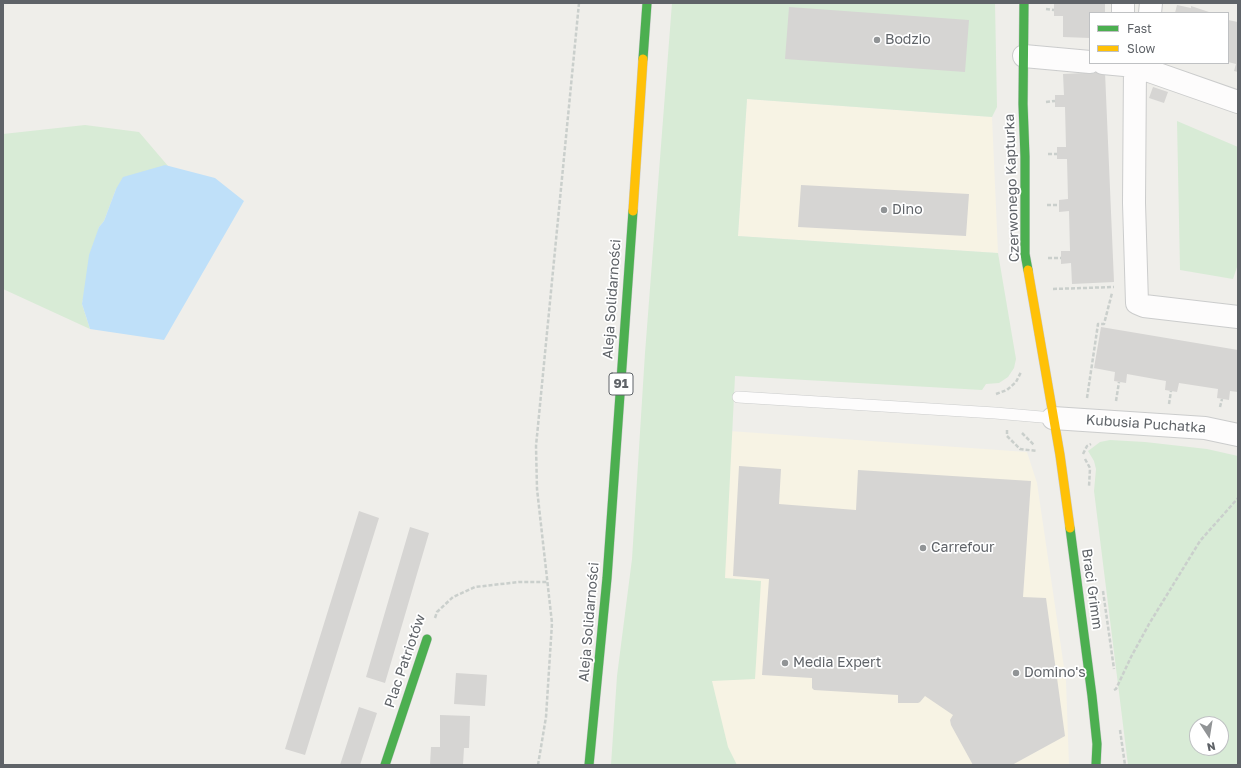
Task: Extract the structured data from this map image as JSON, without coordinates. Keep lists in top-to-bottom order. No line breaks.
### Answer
{"streets":{"street":["Czerwonego Kapturka","Aleja Solidarności","91","Kubusia Puchatka","Braci Grimm","Plac Patriotów"]},"crossings":[["Czerwonego Kapturka","Kubusia Puchatka"],["Czerwonego Kapturka","Braci Grimm"],["Kubusia Puchatka","Braci Grimm"]],"places":["Bodzio","Dino","Carrefour","Media Expert","Domino's"],"legend":["Fast","Slow"],"north":"bottom"}
